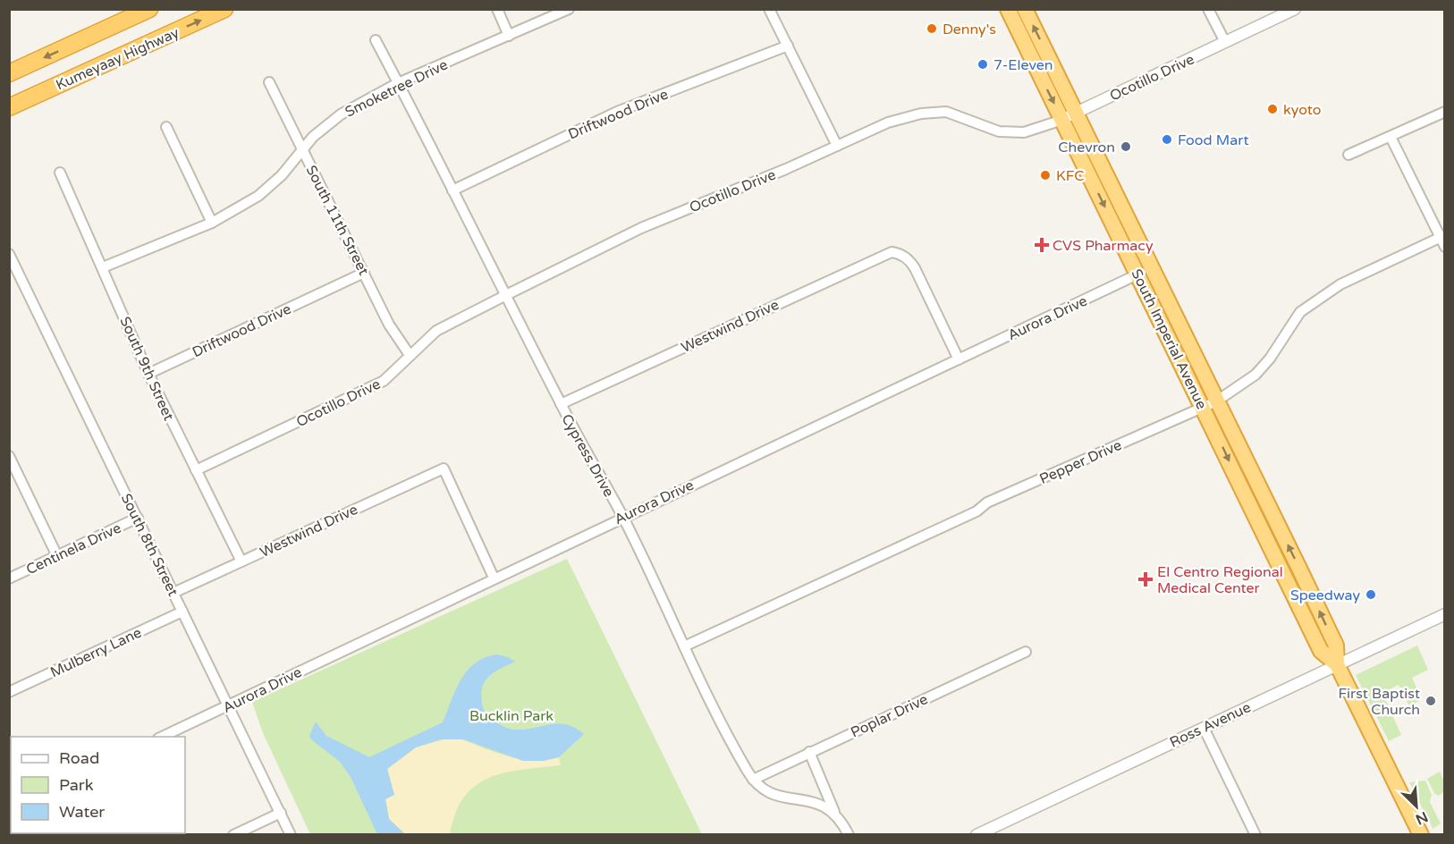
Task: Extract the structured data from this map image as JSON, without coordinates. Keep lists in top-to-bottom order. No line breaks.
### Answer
{"streets":{"highway":["Kumeyaay Highway","South Imperial Avenue"],"street":["Ocotillo Drive","Smoketree Drive","Driftwood Drive","South 11th Street","Aurora Drive","Westwind Drive","South 9th Street","Cypress Drive","Pepper Drive","South 8th Street","Centinela Drive","Mulberry Lane","Poplar Drive","Ross Avenue"]},"crossings":[["Ocotillo Drive","South 11th Street"],["Ocotillo Drive","South Imperial Avenue"],["Ocotillo Drive","South 9th Street"],["Ocotillo Drive","Cypress Drive"],["Smoketree Drive","South 11th Street"],["Smoketree Drive","South 9th Street"],["Smoketree Drive","Cypress Drive"],["Driftwood Drive","South 11th Street"],["Driftwood Drive","South 9th Street"],["Driftwood Drive","Cypress Drive"],["Aurora Drive","Westwind Drive"],["Aurora Drive","South Imperial Avenue"],["Aurora Drive","Cypress Drive"],["Aurora Drive","South 8th Street"],["Westwind Drive","South 9th Street"],["Westwind Drive","Cypress Drive"],["Westwind Drive","South 8th Street"],["South Imperial Avenue","Pepper Drive"],["South Imperial Avenue","Ross Avenue"],["Cypress Drive","Pepper Drive"],["Cypress Drive","Poplar Drive"],["South 8th Street","Centinela Drive"],["South 8th Street","Mulberry Lane"]],"parks":["Bucklin Park"],"places":{"other":["Denny's","7-Eleven","kyoto","Food Mart","Chevron","KFC","Speedway","First Baptist Church"],"health":["CVS Pharmacy","El Centro Regional Medical Center"]},"legend":["Road","Park","Water"],"north":"bottom right"}
